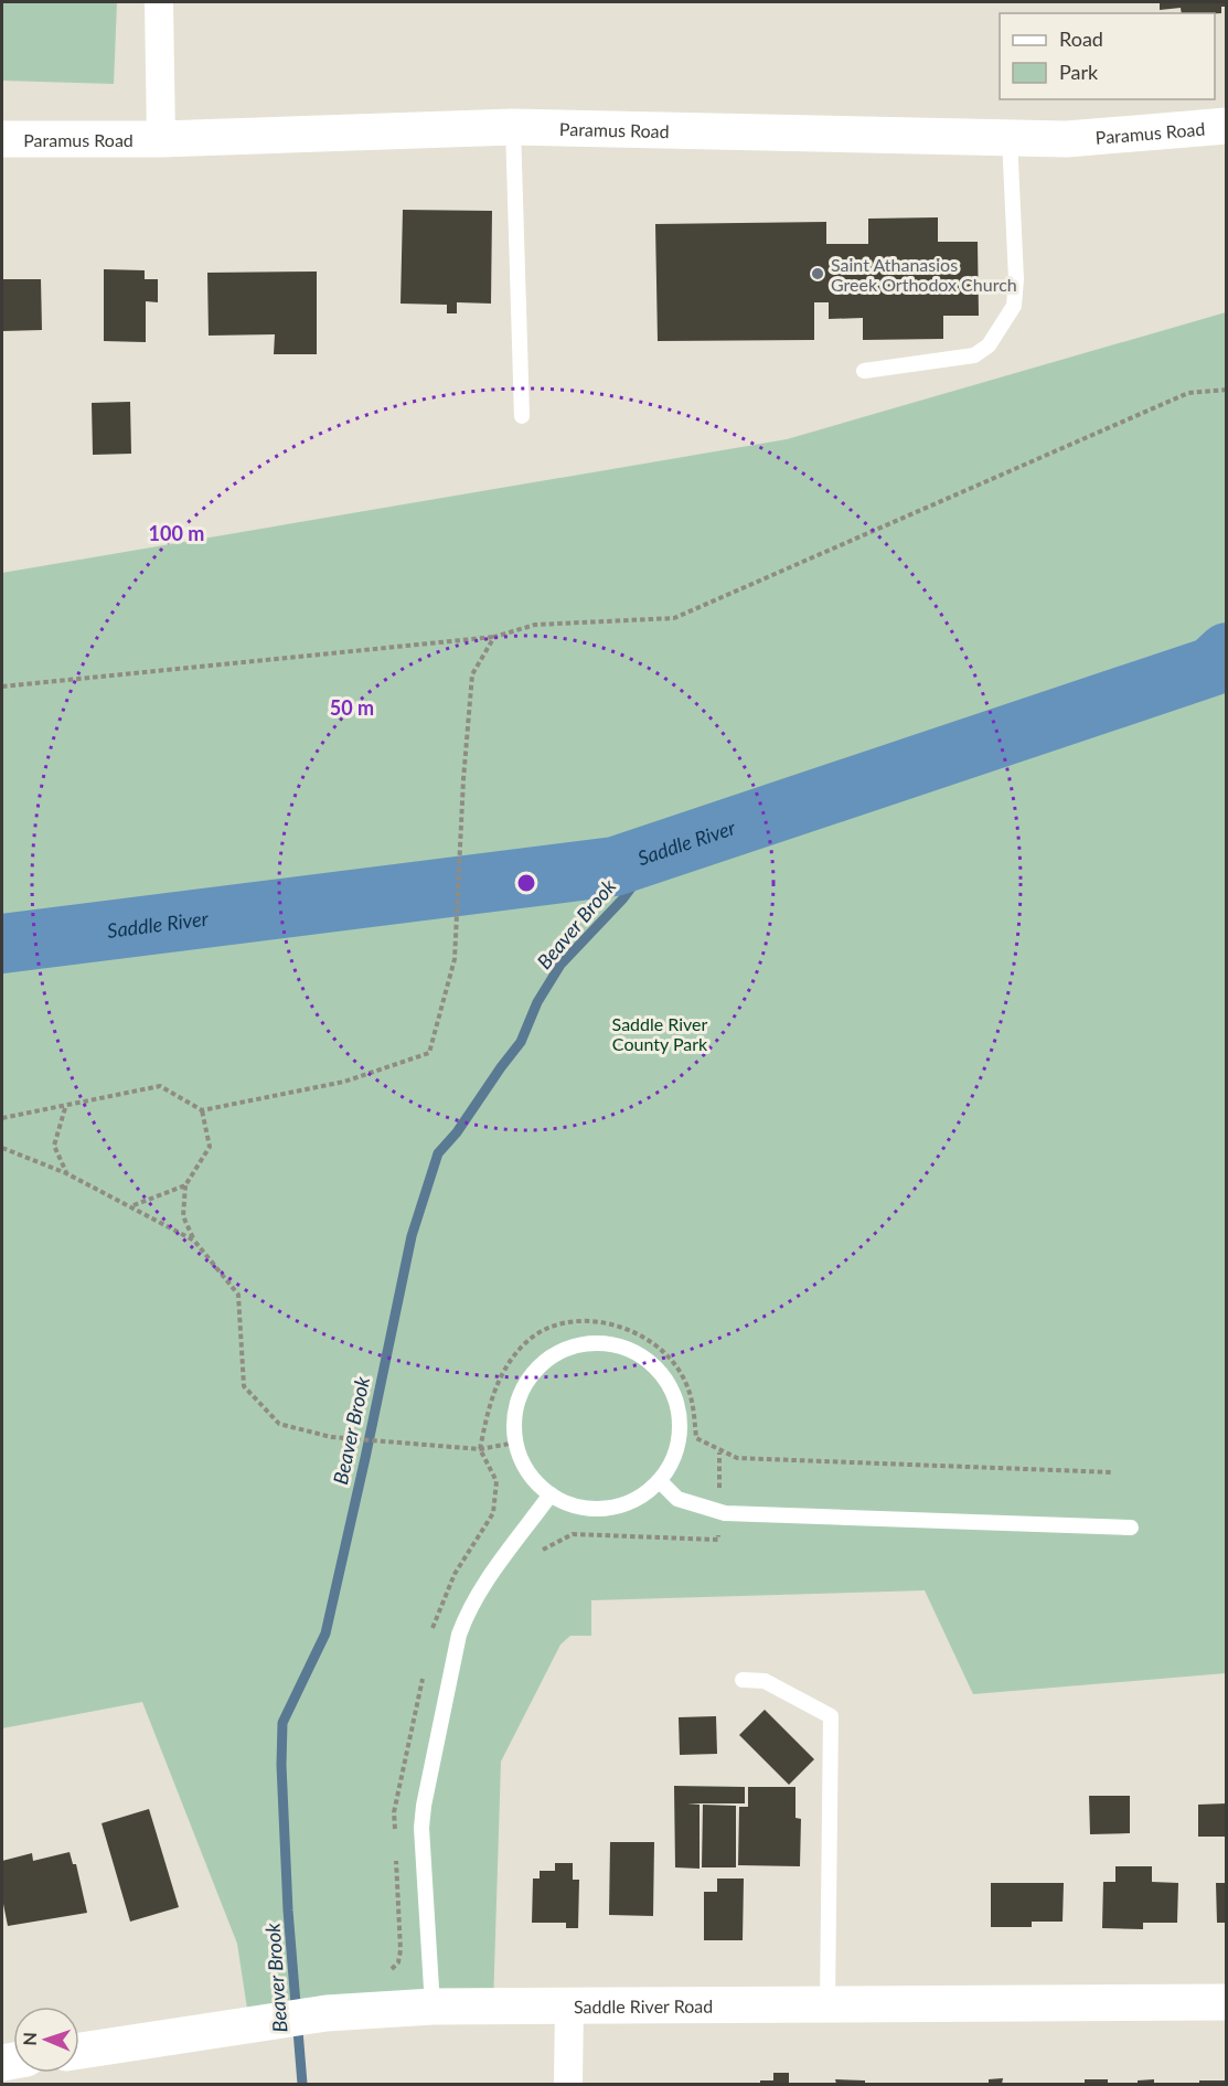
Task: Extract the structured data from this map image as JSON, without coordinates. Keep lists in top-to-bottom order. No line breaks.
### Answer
{"streets":{"main road":["Paramus Road","Saddle River Road"]},"water":["Saddle River","Beaver Brook"],"parks":["Saddle River County Park"],"places":["Saint Athanasios Greek Orthodox Church"],"legend":["Road","Park"],"north":"left","rings":["100 m","50 m"]}
